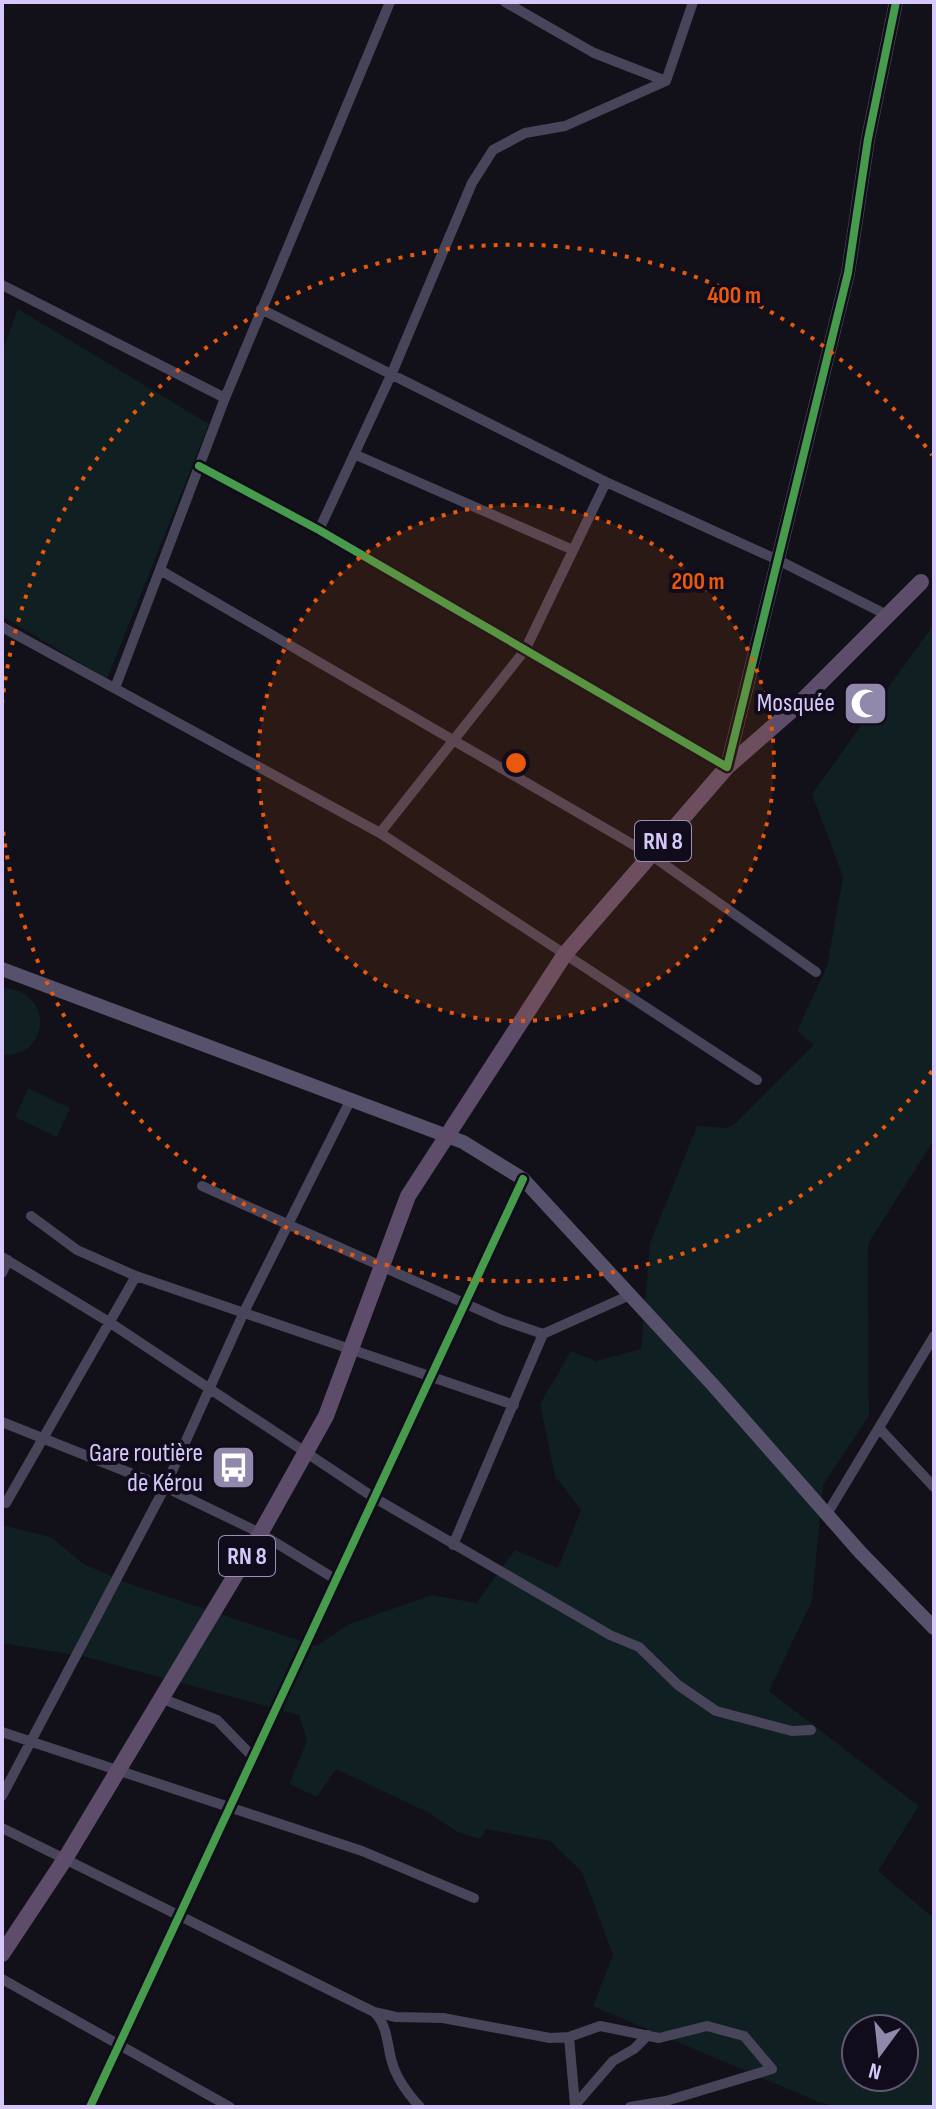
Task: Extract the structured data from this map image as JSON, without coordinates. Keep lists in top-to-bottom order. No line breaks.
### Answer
{"streets":{"main road":["RN 8"]},"places":{"mosque":["Mosquée"],"bus stop":["Gare routière de Kérou"]},"north":"bottom","rings":["400 m","200 m"]}
